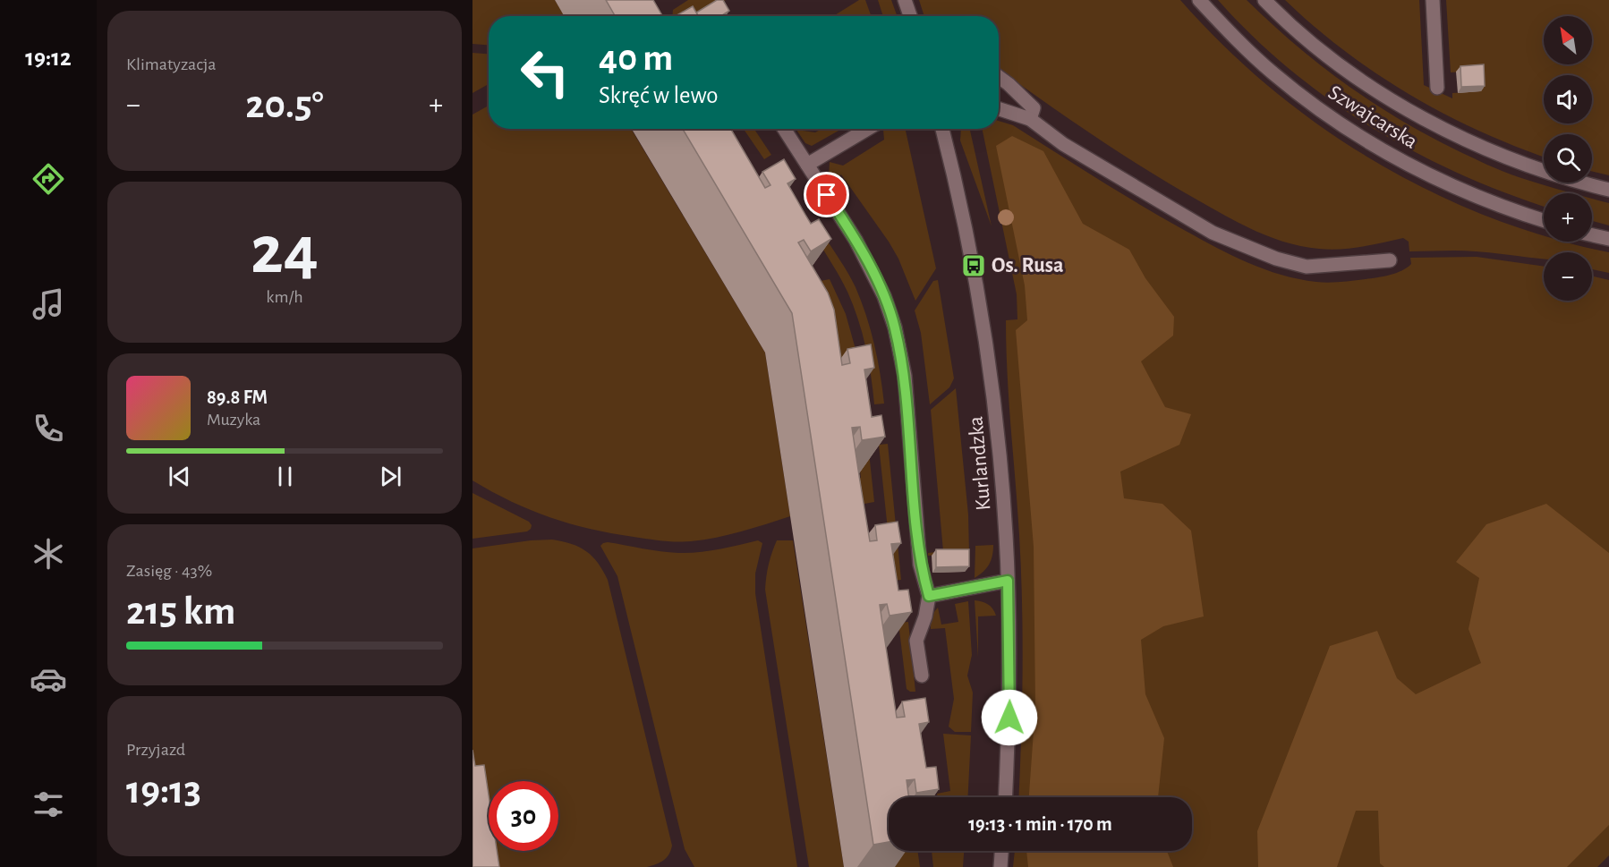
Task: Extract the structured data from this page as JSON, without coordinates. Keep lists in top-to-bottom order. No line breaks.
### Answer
{"streets":{"street":["Szwajcarska","Kurlandzka"]},"places":{"bus stop":["Os. Rusa"]},"north":"top left","page":{"tabs":"19:12","tile":["Klimatyzacja",["24","km/h"],["Zasięg · 43%","215 km"],["Przyjazd","19:13"]],"map_buttons":["+","−"],"turn":["40 m","Skręć w lewo"],"heat":["−","20.5°","+"],"song":["89.8 FM","Muzyka"],"limit":"30","trip":"19:13 · 1 min · 170 m"}}
